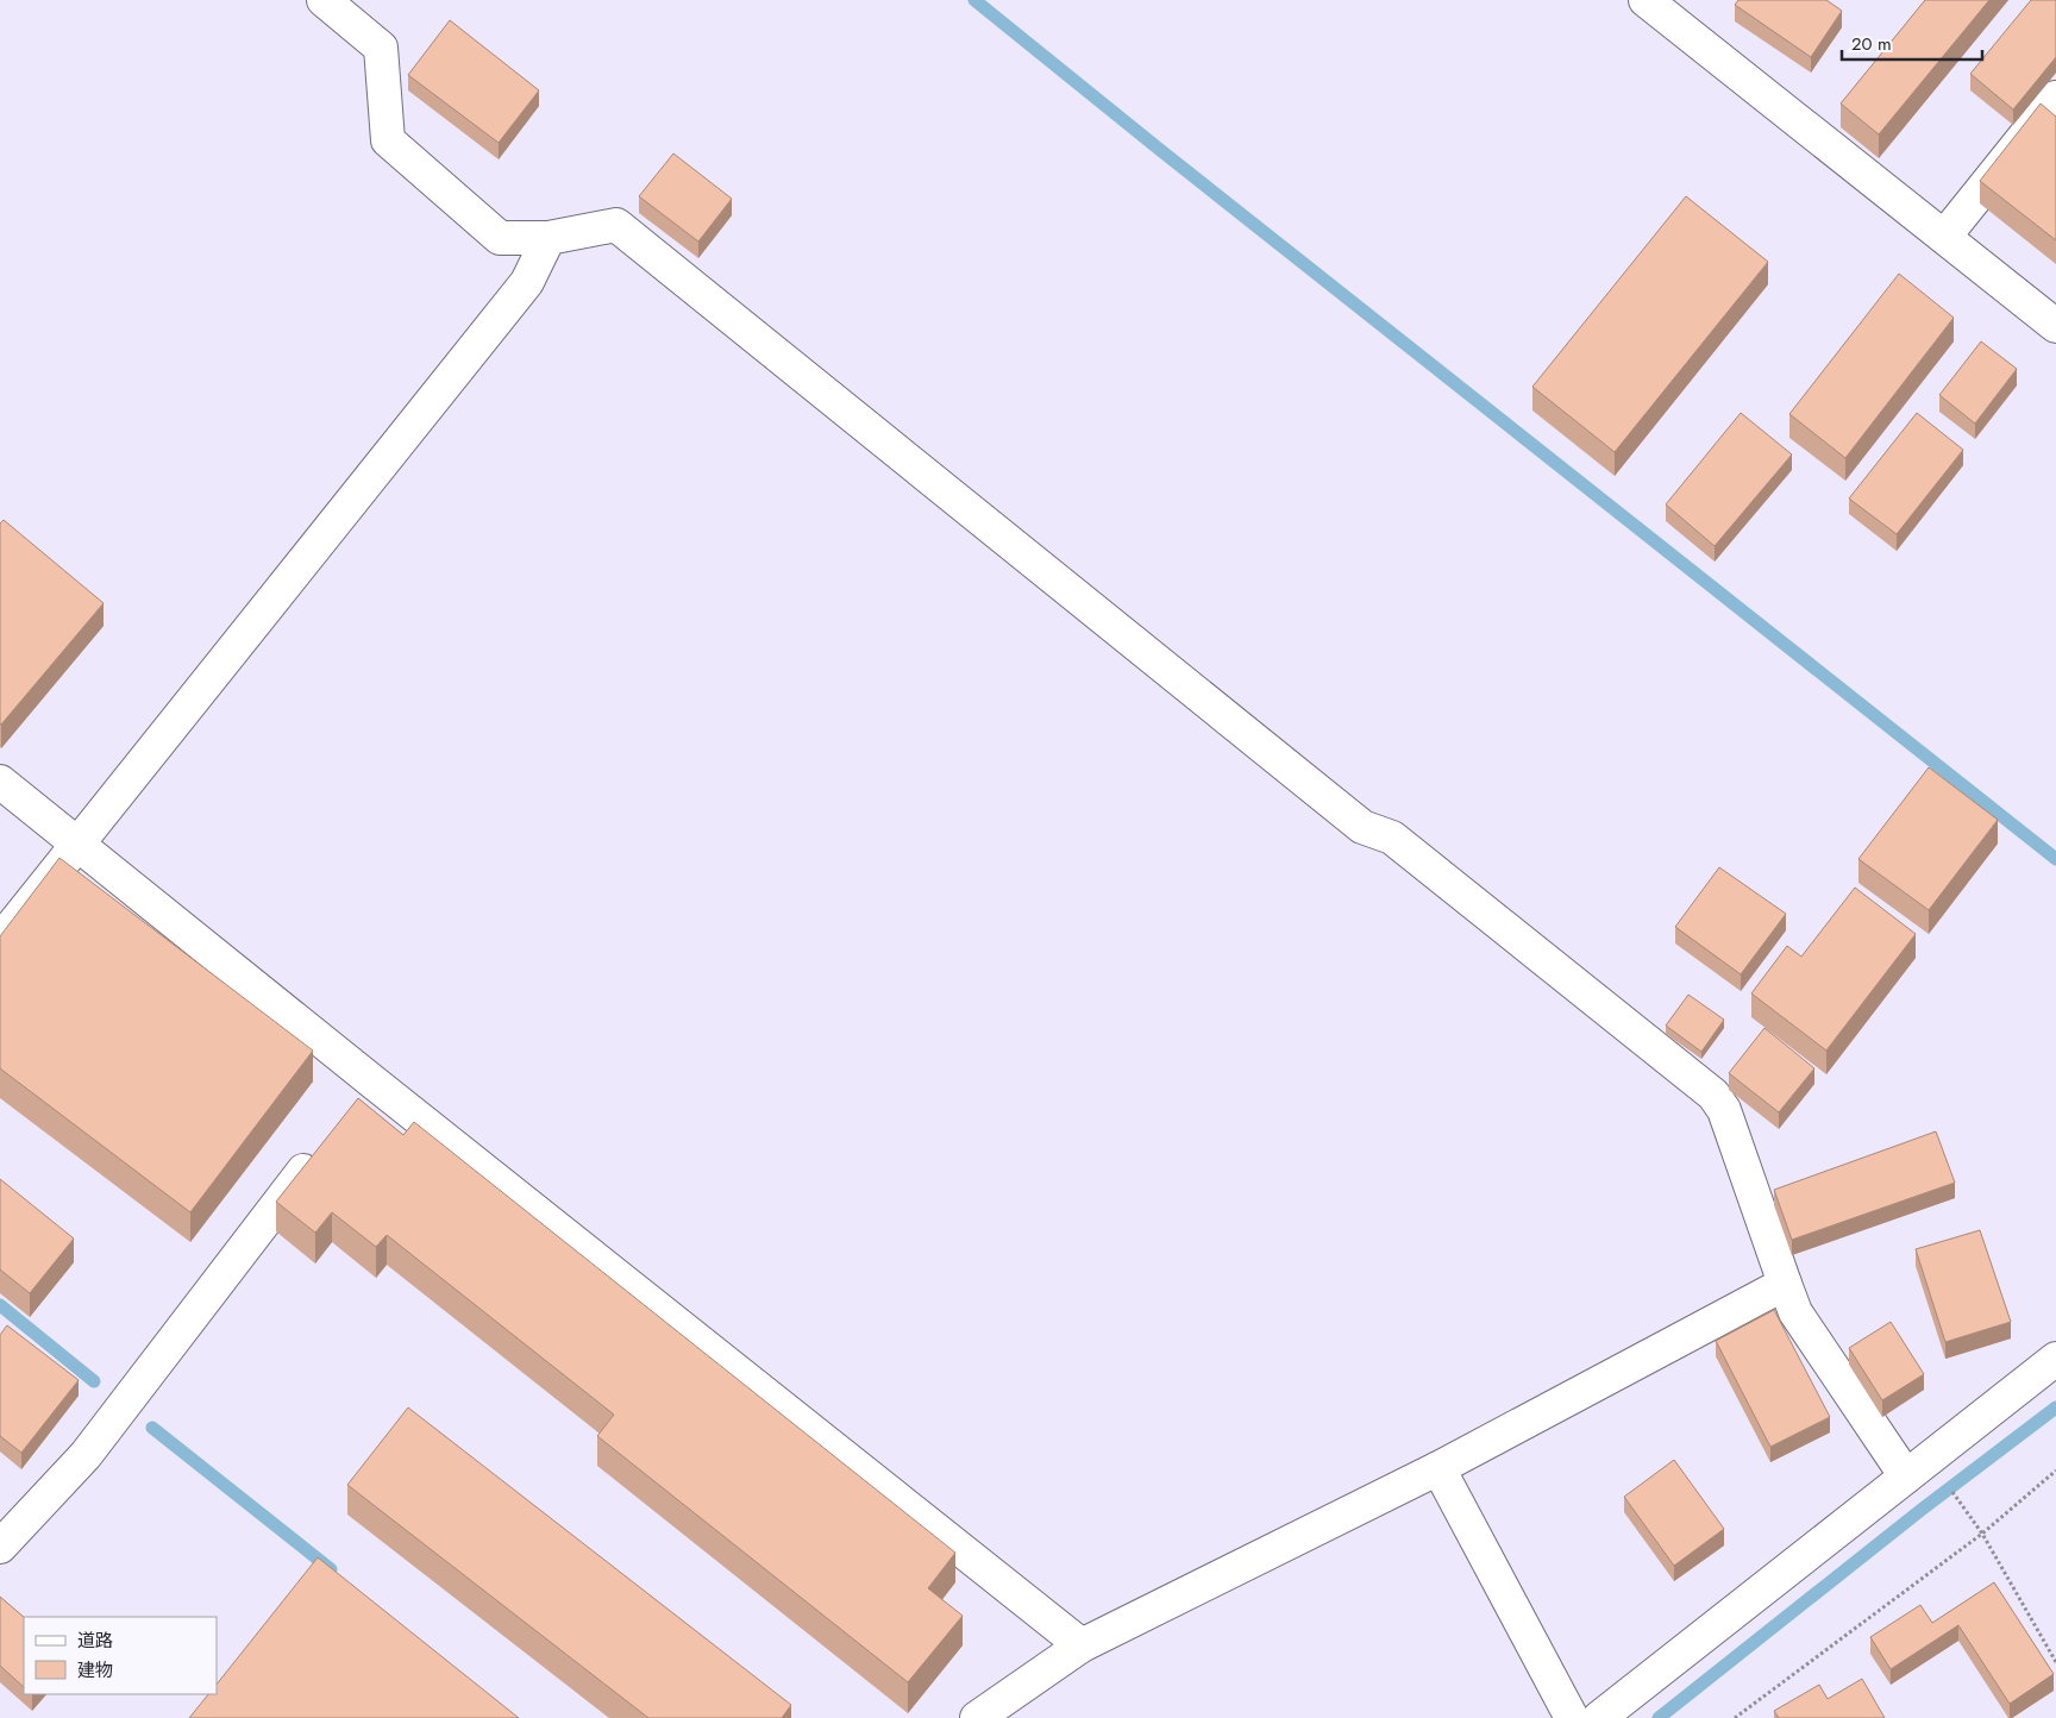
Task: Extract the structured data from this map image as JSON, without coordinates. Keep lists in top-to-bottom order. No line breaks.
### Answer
{"legend":["道路","建物"],"scale_bar":"20 m"}
